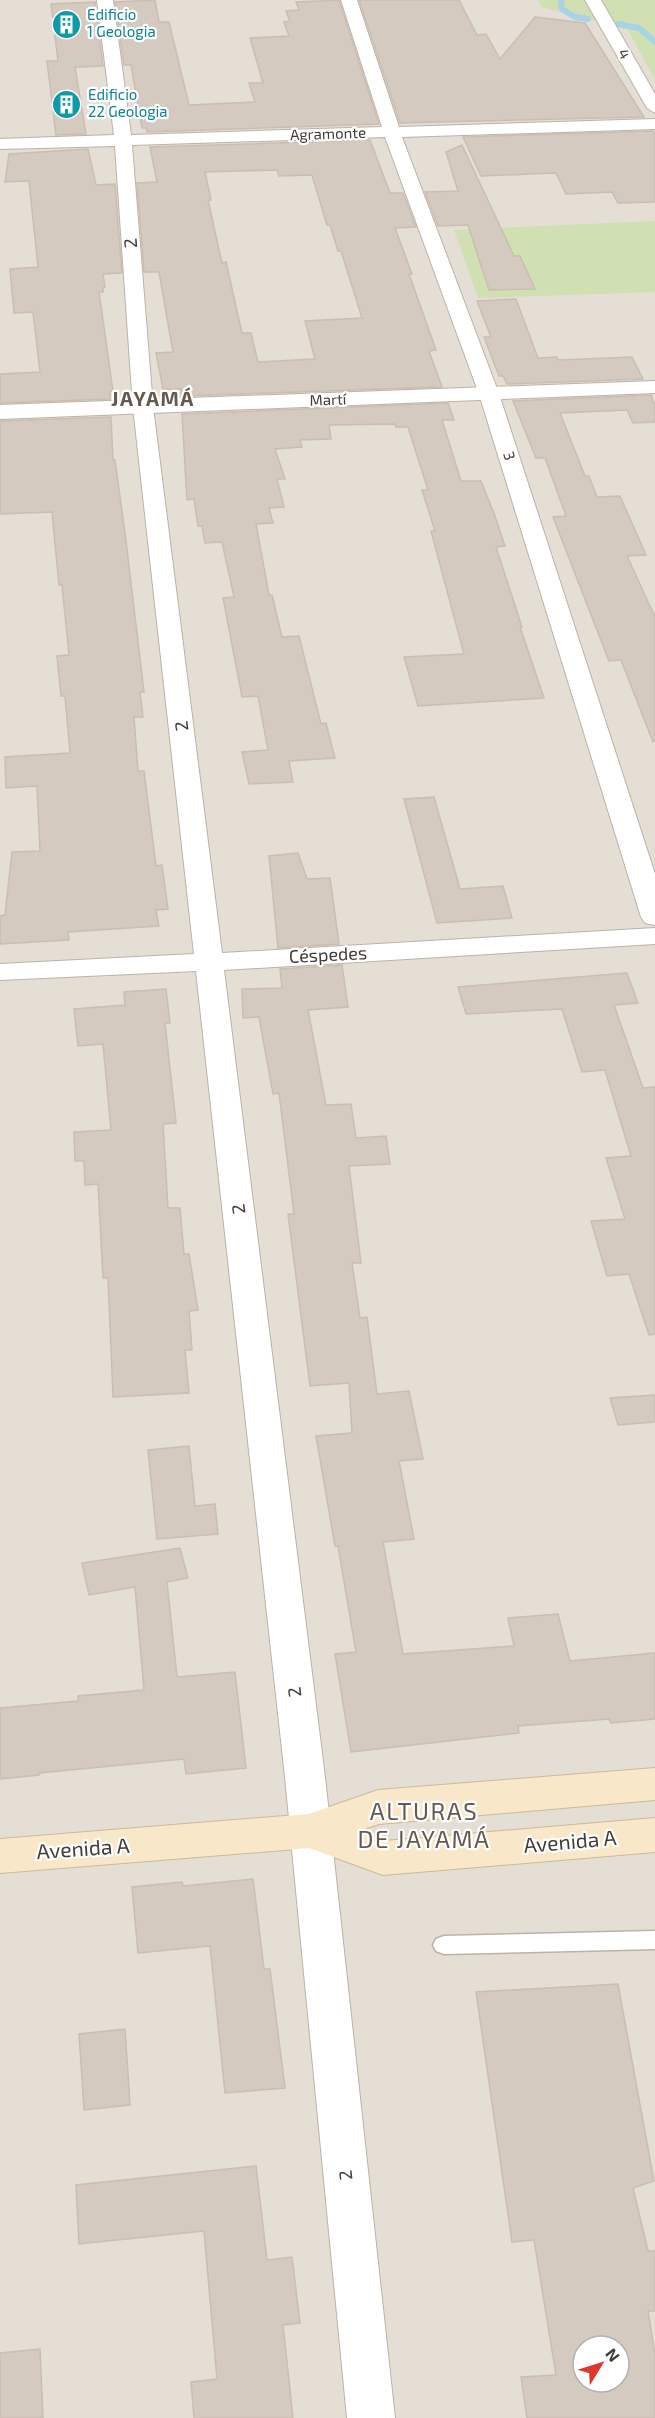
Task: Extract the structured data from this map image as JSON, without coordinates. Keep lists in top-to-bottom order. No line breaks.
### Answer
{"streets":{"main road":["Avenida A"],"street":["4","Agramonte","2","Martí","3","Céspedes"]},"crossings":[["Agramonte","2"],["Agramonte","3"],["2","Martí"],["2","Céspedes"],["2","Avenida A"],["Martí","3"]],"districts":["JAYAMÁ","ALTURAS DE JAYAMÁ"],"places":{"building":["Edificio 1 Geologia","Edificio 22 Geologia"]},"north":"top right"}
